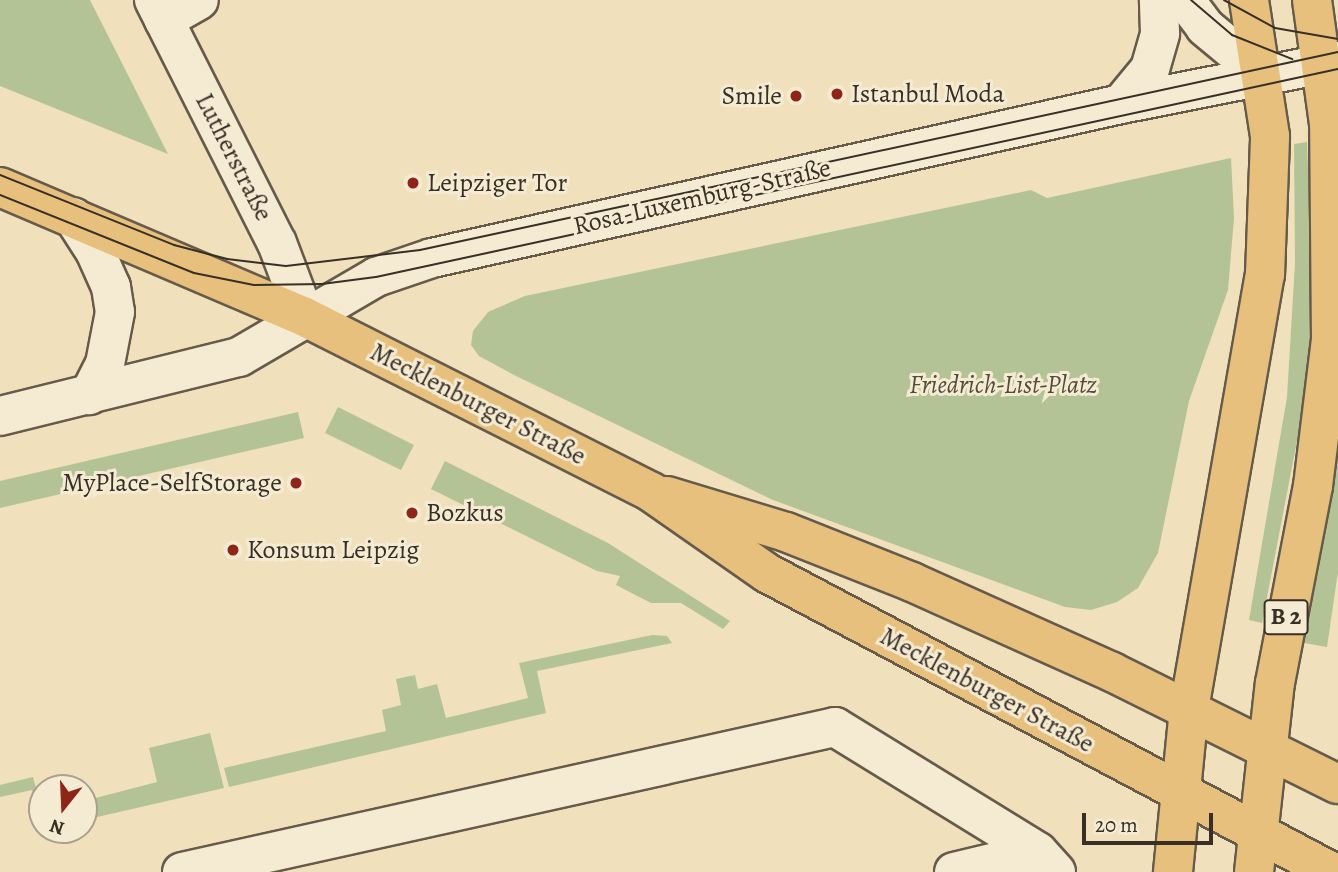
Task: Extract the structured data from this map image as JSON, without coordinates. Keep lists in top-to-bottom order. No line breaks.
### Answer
{"streets":{"main road":["Mecklenburger Straße","B 2"],"street":["Lutherstraße","Rosa-Luxemburg-Straße"]},"crossings":[["Lutherstraße","Rosa-Luxemburg-Straße"],["Lutherstraße","Mecklenburger Straße"],["Rosa-Luxemburg-Straße","Mecklenburger Straße"],["Rosa-Luxemburg-Straße","B 2"],["Mecklenburger Straße","B 2"]],"parks":["Friedrich-List-Platz"],"places":["Istanbul Moda","Smile","Leipziger Tor","MyPlace-SelfStorage","Bozkus","Konsum Leipzig"],"scale_bar":"20 m","north":"bottom"}
